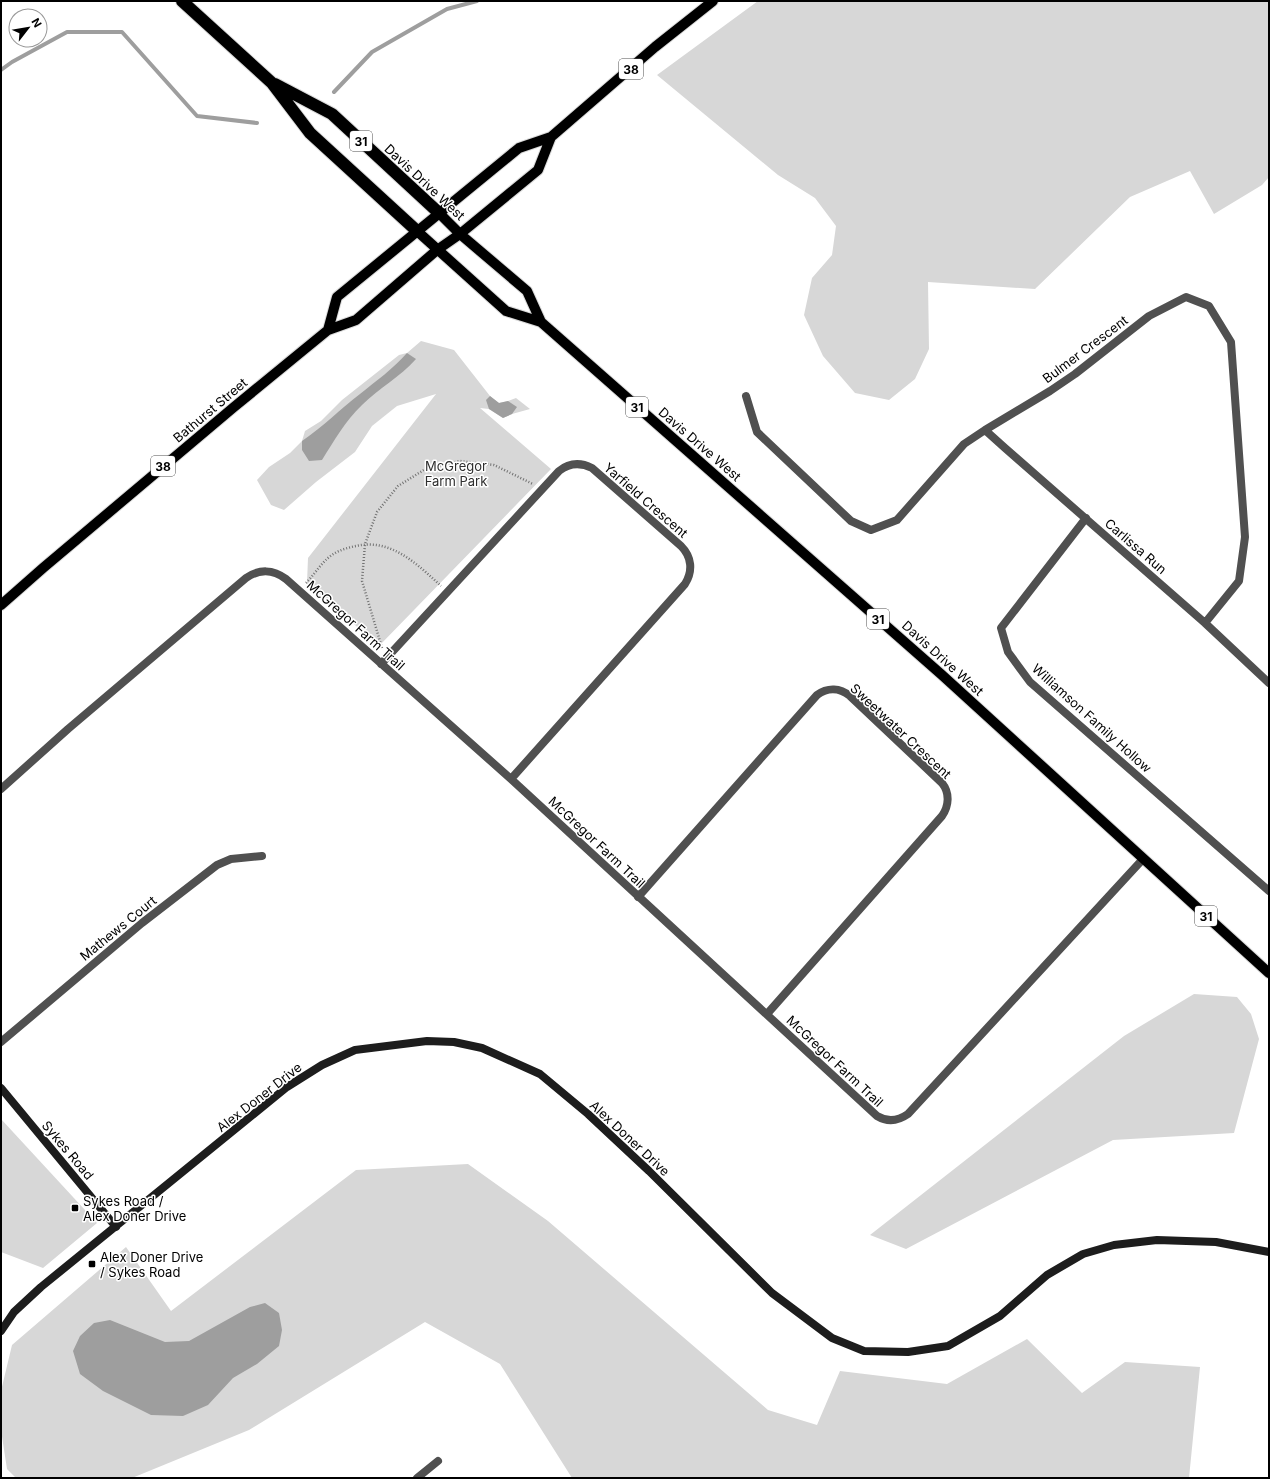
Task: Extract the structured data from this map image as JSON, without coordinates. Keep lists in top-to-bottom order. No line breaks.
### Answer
{"streets":{"highway":["31","Davis Drive West"],"main road":["38","Bathurst Street"],"street":["Bulmer Crescent","Yarfield Crescent","Carlissa Run","McGregor Farm Trail","Williamson Family Hollow","Sweetwater Crescent","Mathews Court","Alex Doner Drive","Sykes Road"]},"crossings":[["Davis Drive West","Bathurst Street"],["Davis Drive West","McGregor Farm Trail"],["Bulmer Crescent","Carlissa Run"],["Yarfield Crescent","McGregor Farm Trail"],["Carlissa Run","Williamson Family Hollow"],["McGregor Farm Trail","Sweetwater Crescent"],["Alex Doner Drive","Sykes Road"]],"parks":["McGregor Farm Park"],"places":{"transit":["Sykes Road / Alex Doner Drive","Alex Doner Drive / Sykes Road"]},"north":"top right"}
